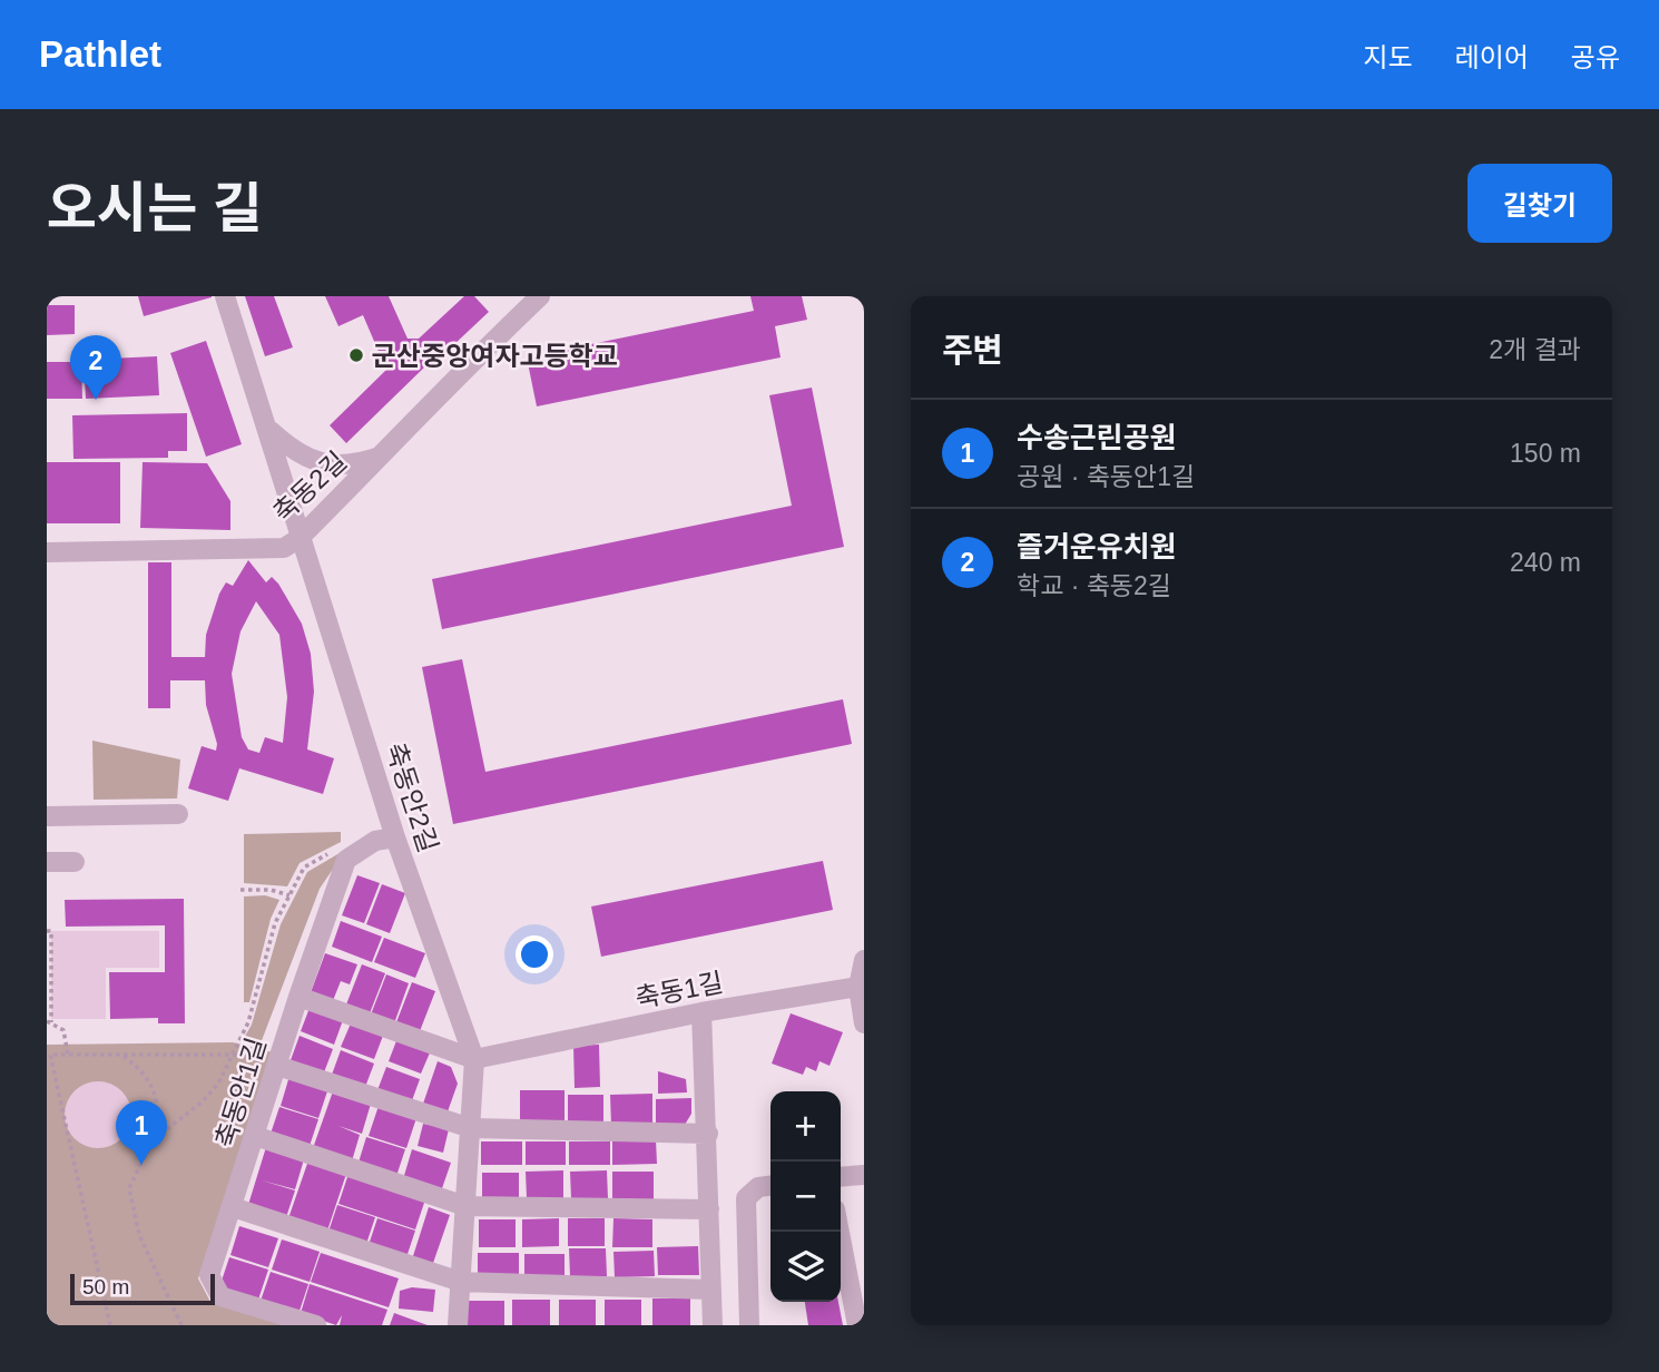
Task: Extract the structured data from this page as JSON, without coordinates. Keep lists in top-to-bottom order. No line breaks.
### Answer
{"streets":{"street":["축동2길","축동안2길","축동1길","축동안1길"]},"crossings":[["축동2길","축동안2길"],["축동안2길","축동1길"]],"places":["군산중앙여자고등학교"],"scale_bar":"50 m","page":{"header":"Pathlet","nav":["지도","레이어","공유"],"title":"오시는 길","buttons":"길찾기","heading":["주변","2개 결과"],"pins":["2","1"],"list":[{"mark":"1","name":"수송근린공원","note":"공원 · 축동안1길","value":"150 m"},{"mark":"2","name":"즐거운유치원","note":"학교 · 축동2길","value":"240 m"}],"map_buttons":["+","−"],"scale":"50 m"}}
